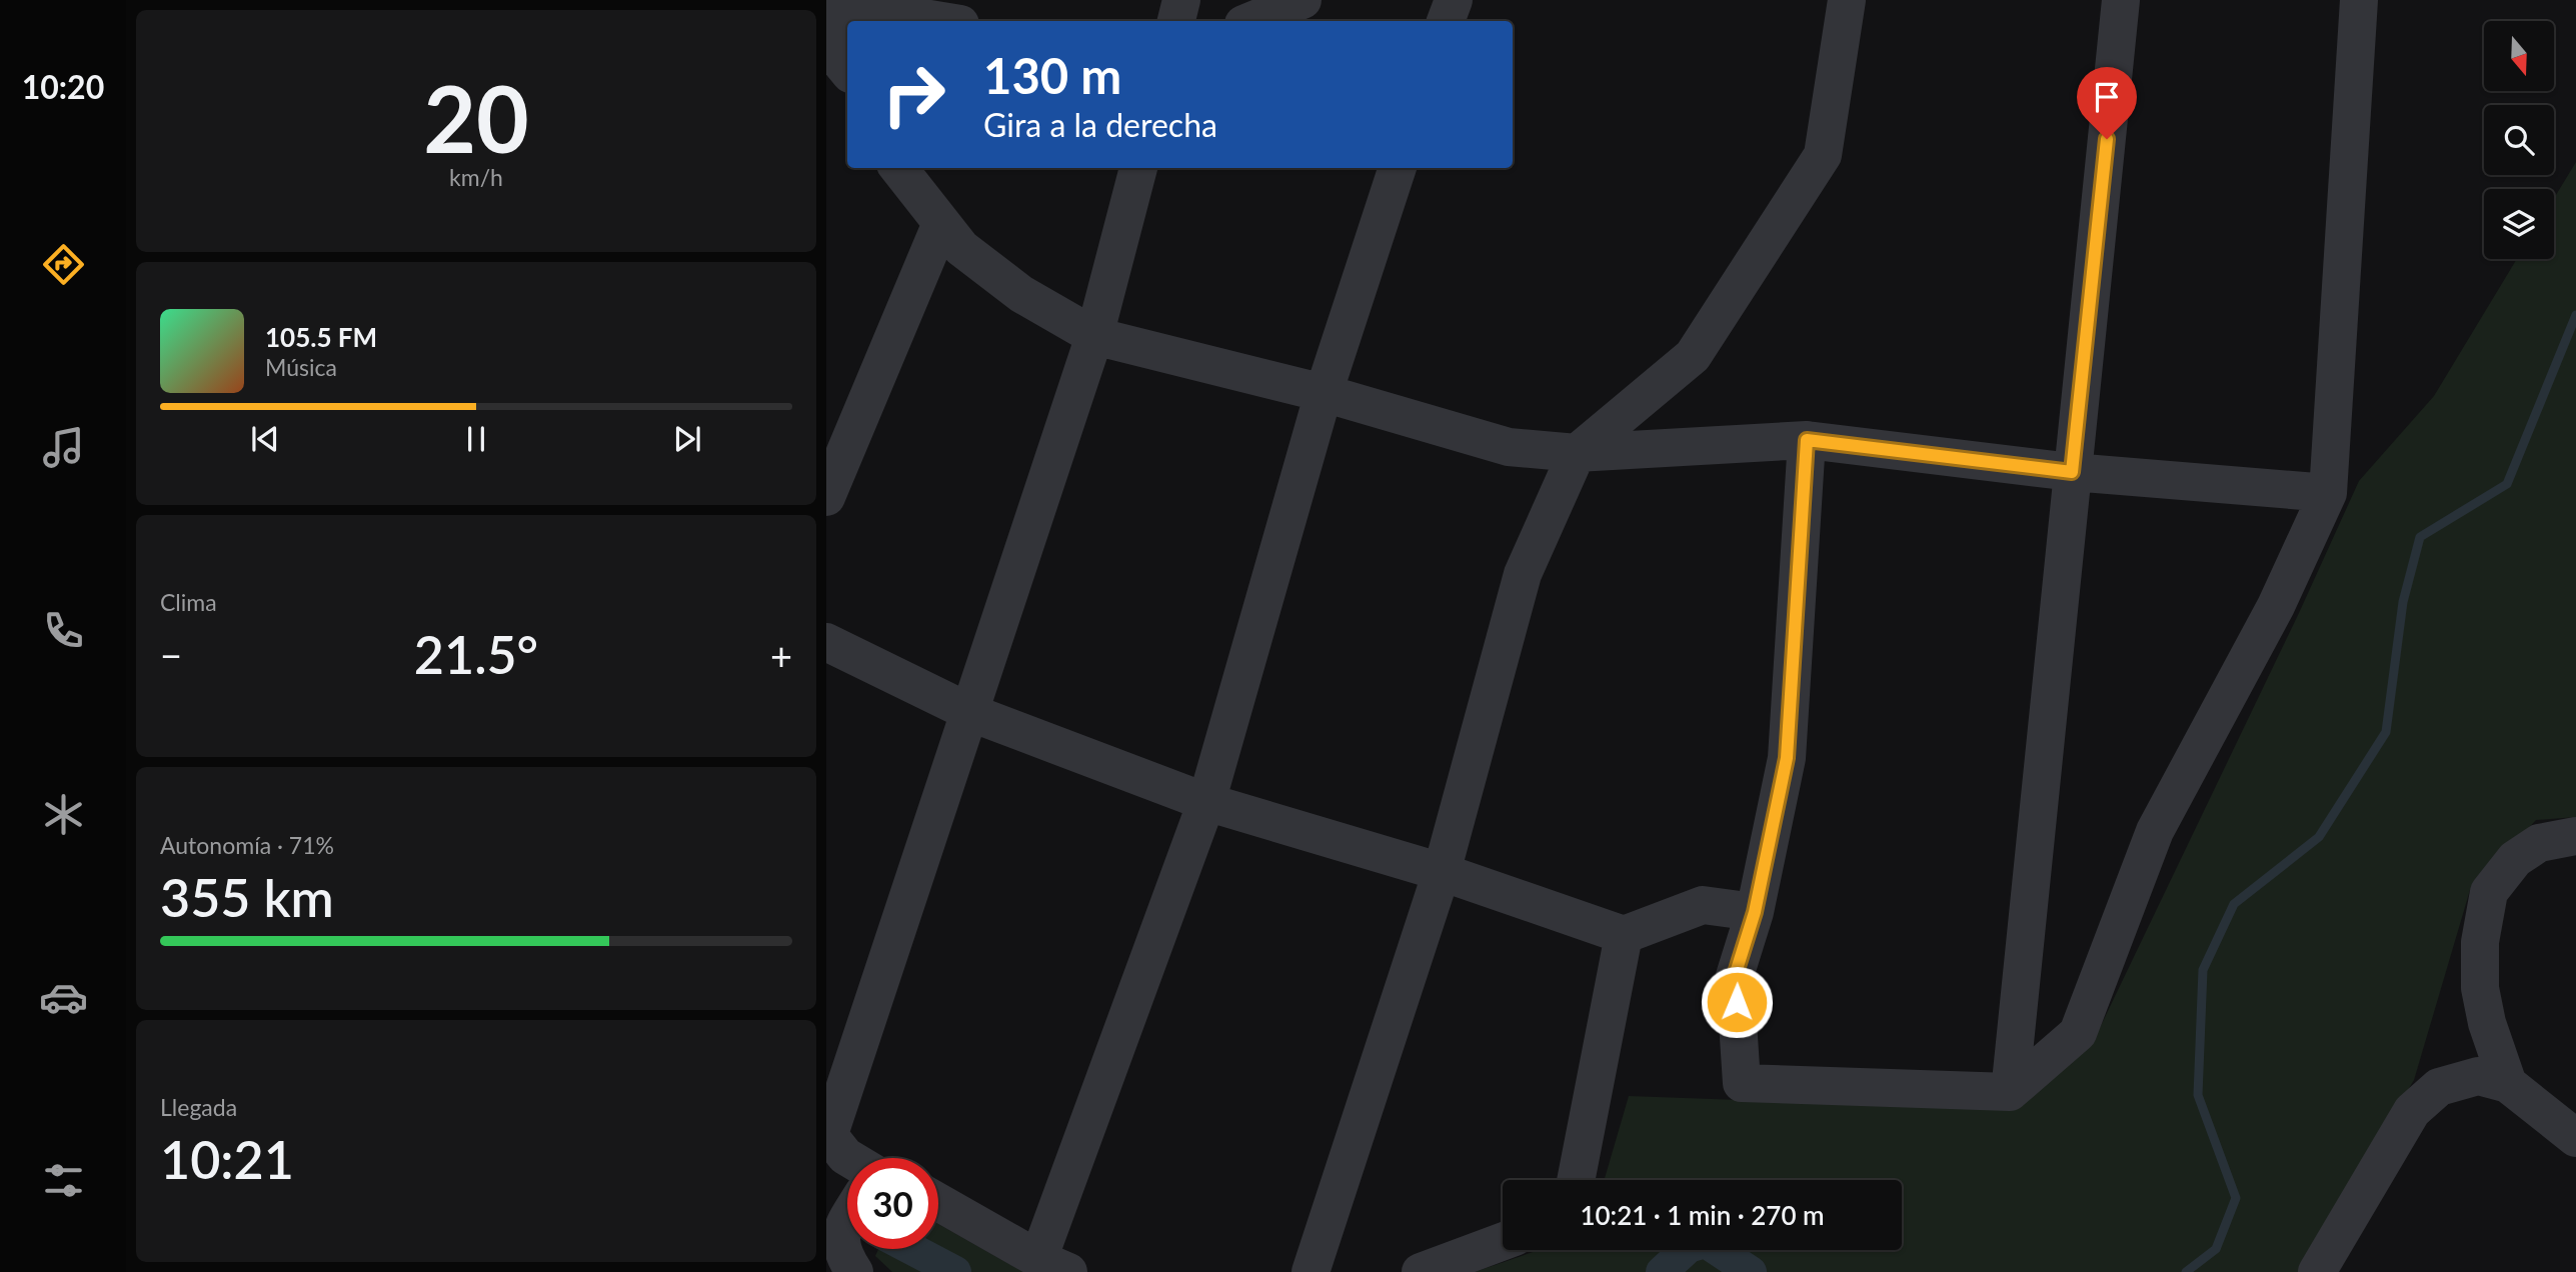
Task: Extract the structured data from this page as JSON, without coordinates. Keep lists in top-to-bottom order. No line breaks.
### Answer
{"north":"bottom","page":{"tabs":"10:20","tile":[["20","km/h"],"Clima",["Autonomía · 71%","355 km"],["Llegada","10:21"]],"turn":["130 m","Gira a la derecha"],"song":["105.5 FM","Música"],"heat":["−","21.5°","+"],"limit":"30","trip":"10:21 · 1 min · 270 m"}}
